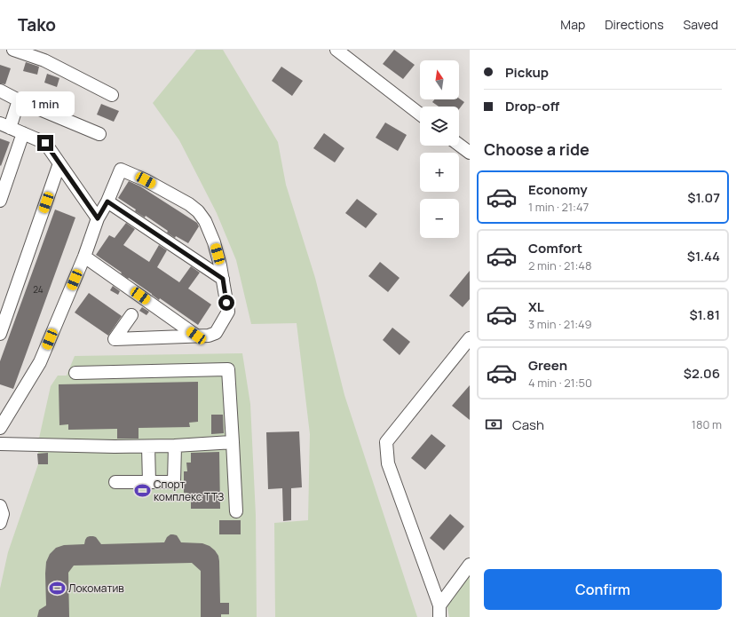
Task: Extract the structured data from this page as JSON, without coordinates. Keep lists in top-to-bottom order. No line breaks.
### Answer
{"places":{"sports":["Спорт комплекс ТТЗ","Локоматив"]},"house_numbers":["24"],"north":"top","page":{"header":"Tako","nav":["Map","Directions","Saved"],"banner":["Pickup","Drop-off"],"map_buttons":["+","−"],"bubble":"1 min","heading":"Choose a ride","list":[{"name":"Economy","note":"1 min · 21:47","value":"$1.07"},{"name":"Comfort","note":"2 min · 21:48","value":"$1.44"},{"name":"XL","note":"3 min · 21:49","value":"$1.81"},{"name":"Green","note":"4 min · 21:50","value":"$2.06"}],"pay":["Cash","180 m"],"buttons":"Confirm"}}
